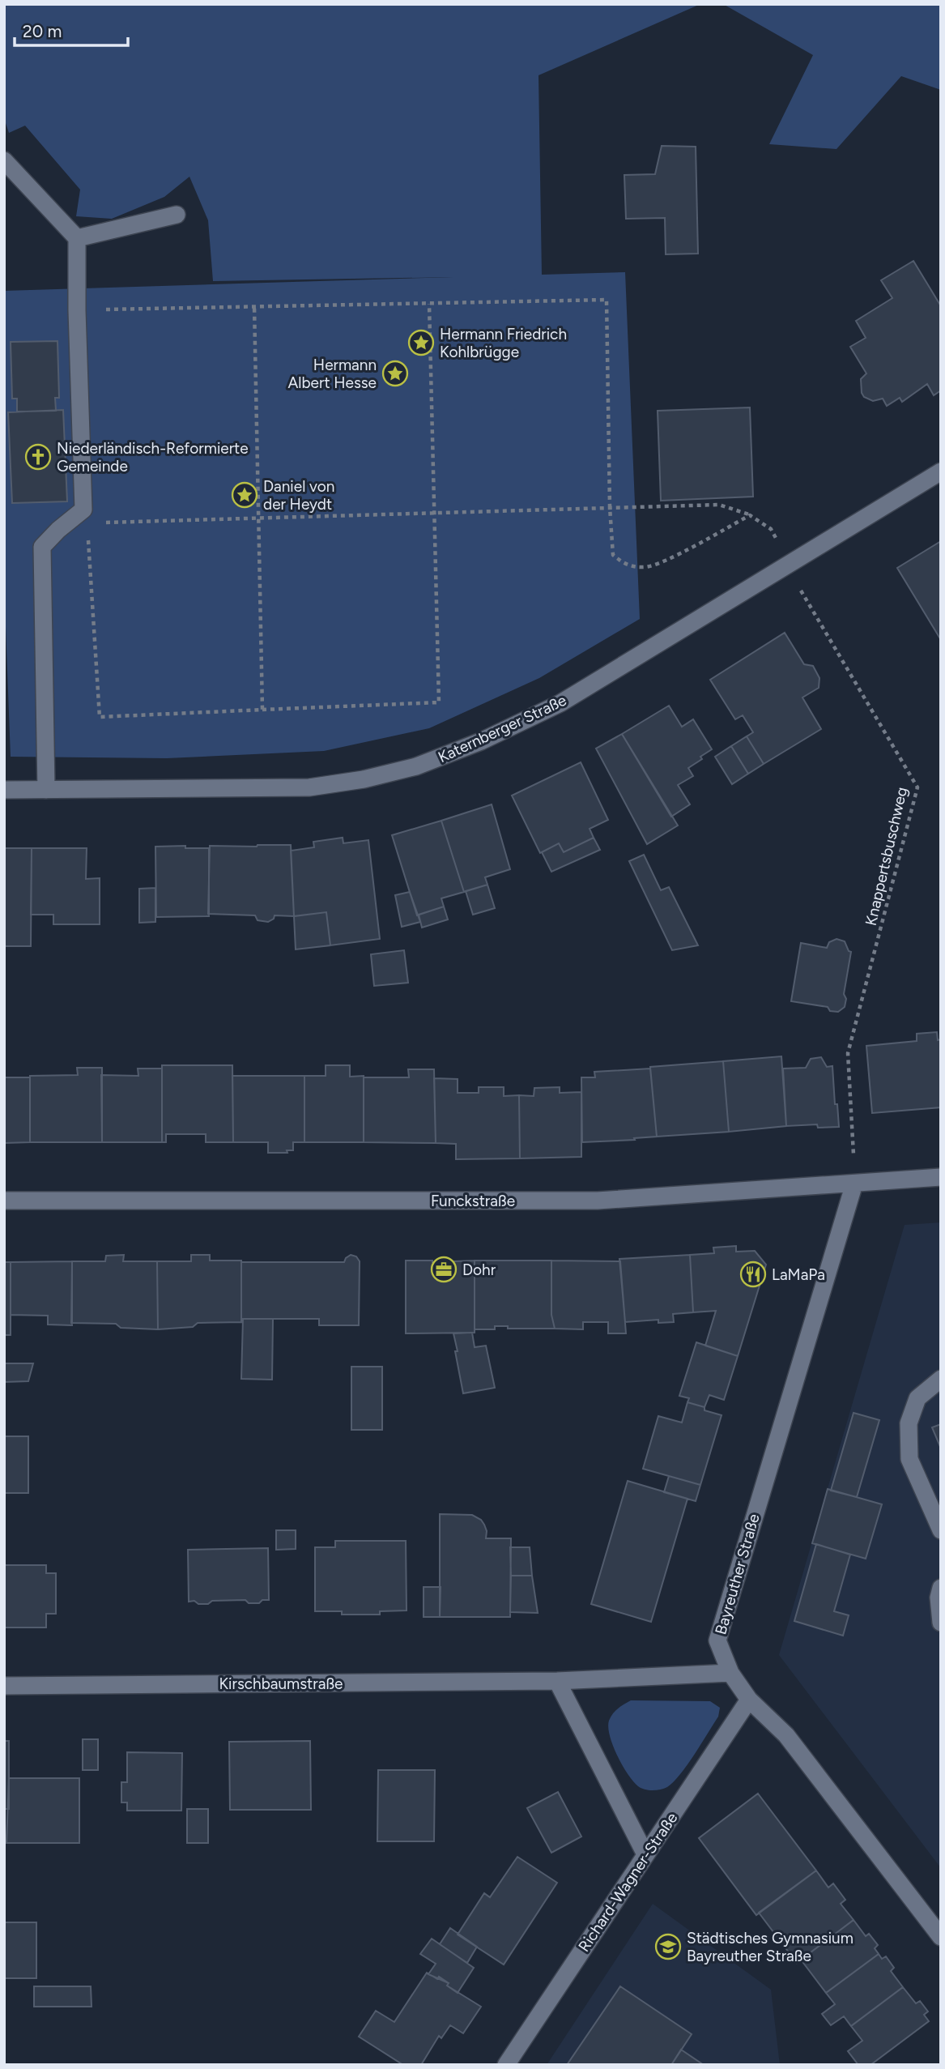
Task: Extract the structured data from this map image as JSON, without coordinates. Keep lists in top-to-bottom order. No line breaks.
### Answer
{"streets":{"street":["Katernberger Straße","Funckstraße","Bayreuther Straße","Kirschbaumstraße","Richard-Wagner-Straße"],"path":["Knappertsbuschweg"]},"crossings":[["Katernberger Straße","Knappertsbuschweg"],["Knappertsbuschweg","Funckstraße"],["Knappertsbuschweg","Bayreuther Straße"],["Funckstraße","Bayreuther Straße"],["Bayreuther Straße","Kirschbaumstraße"],["Bayreuther Straße","Richard-Wagner-Straße"]],"places":{"place":["Hermann Friedrich Kohlbrügge","Hermann Albert Hesse","Daniel von der Heydt"],"church":["Niederländisch-Reformierte Gemeinde"],"office":["Dohr"],"restaurant":["LaMaPa"],"school or university":["Städtisches Gymnasium Bayreuther Straße"]},"scale_bar":"20 m"}
